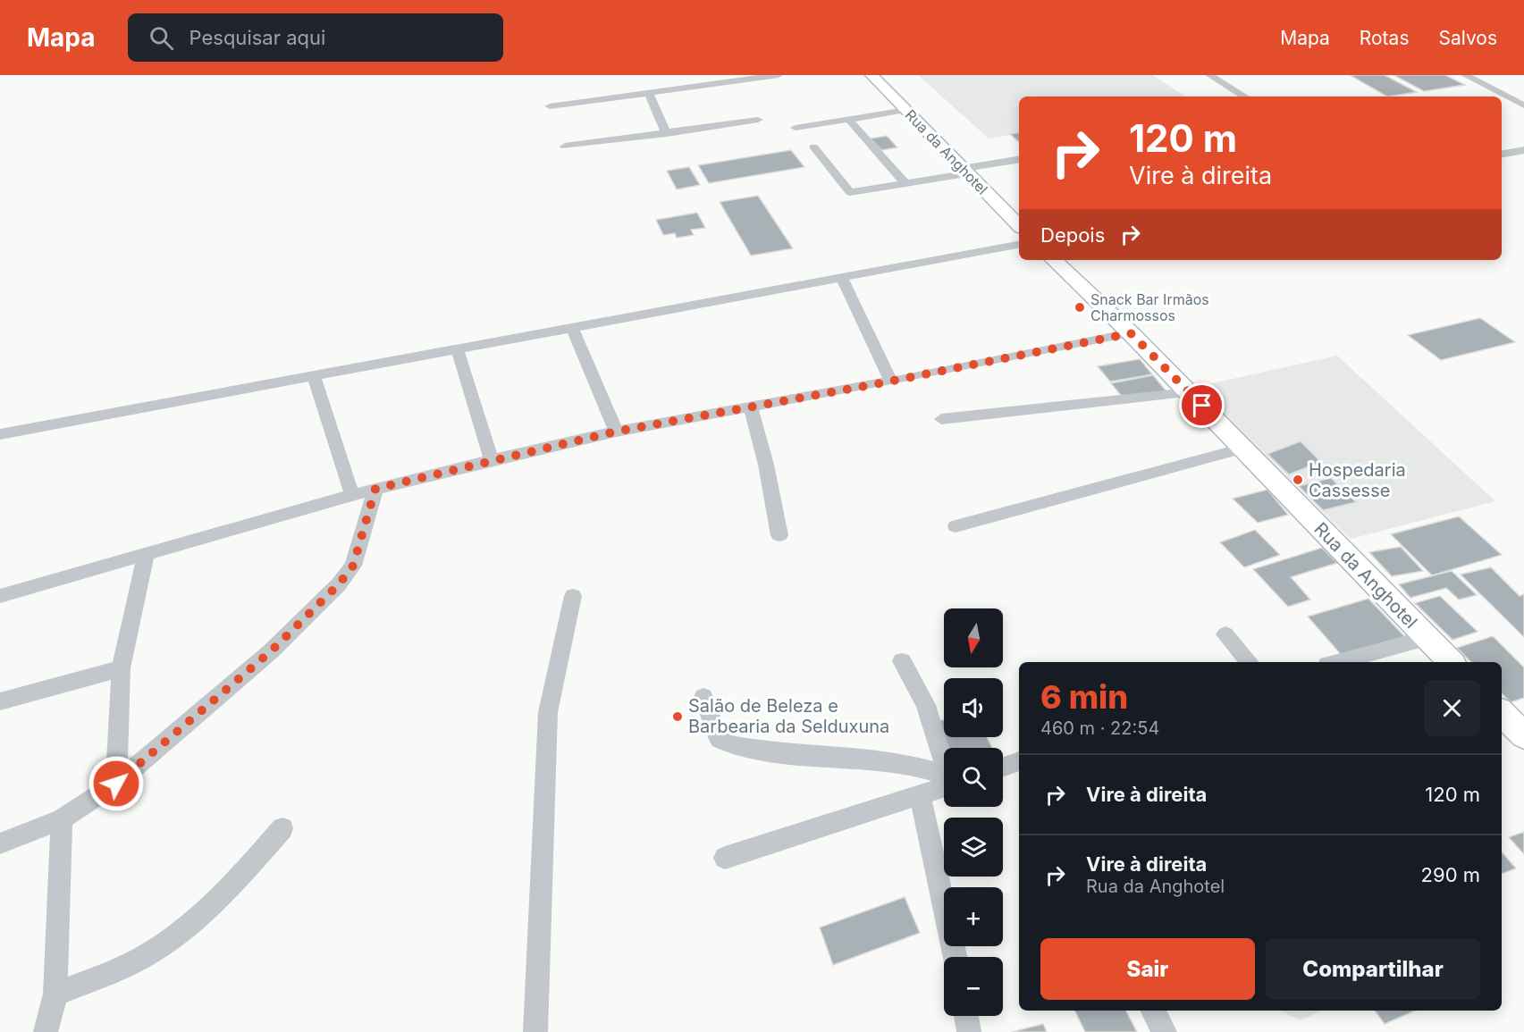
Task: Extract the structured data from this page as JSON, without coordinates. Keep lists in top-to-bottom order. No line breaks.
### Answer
{"streets":{"main road":["Rua da Anghotel"]},"places":["Snack Bar Irmãos Charmossos","Hospedaria Cassesse","Salão de Beleza e Barbearia da Selduxuna"],"north":"bottom","page":{"header":"Mapa","search":"Pesquisar aqui","nav":["Mapa","Rotas","Salvos"],"turn":["120 m","Vire à direita"],"then":"Depois","map_buttons":["+","−"],"heading":["6 min","460 m · 22:54"],"list":[{"name":"Vire à direita","value":"120 m"},{"name":"Vire à direita","note":"Rua da Anghotel","value":"290 m"}],"buttons":["Sair","Compartilhar"]}}
